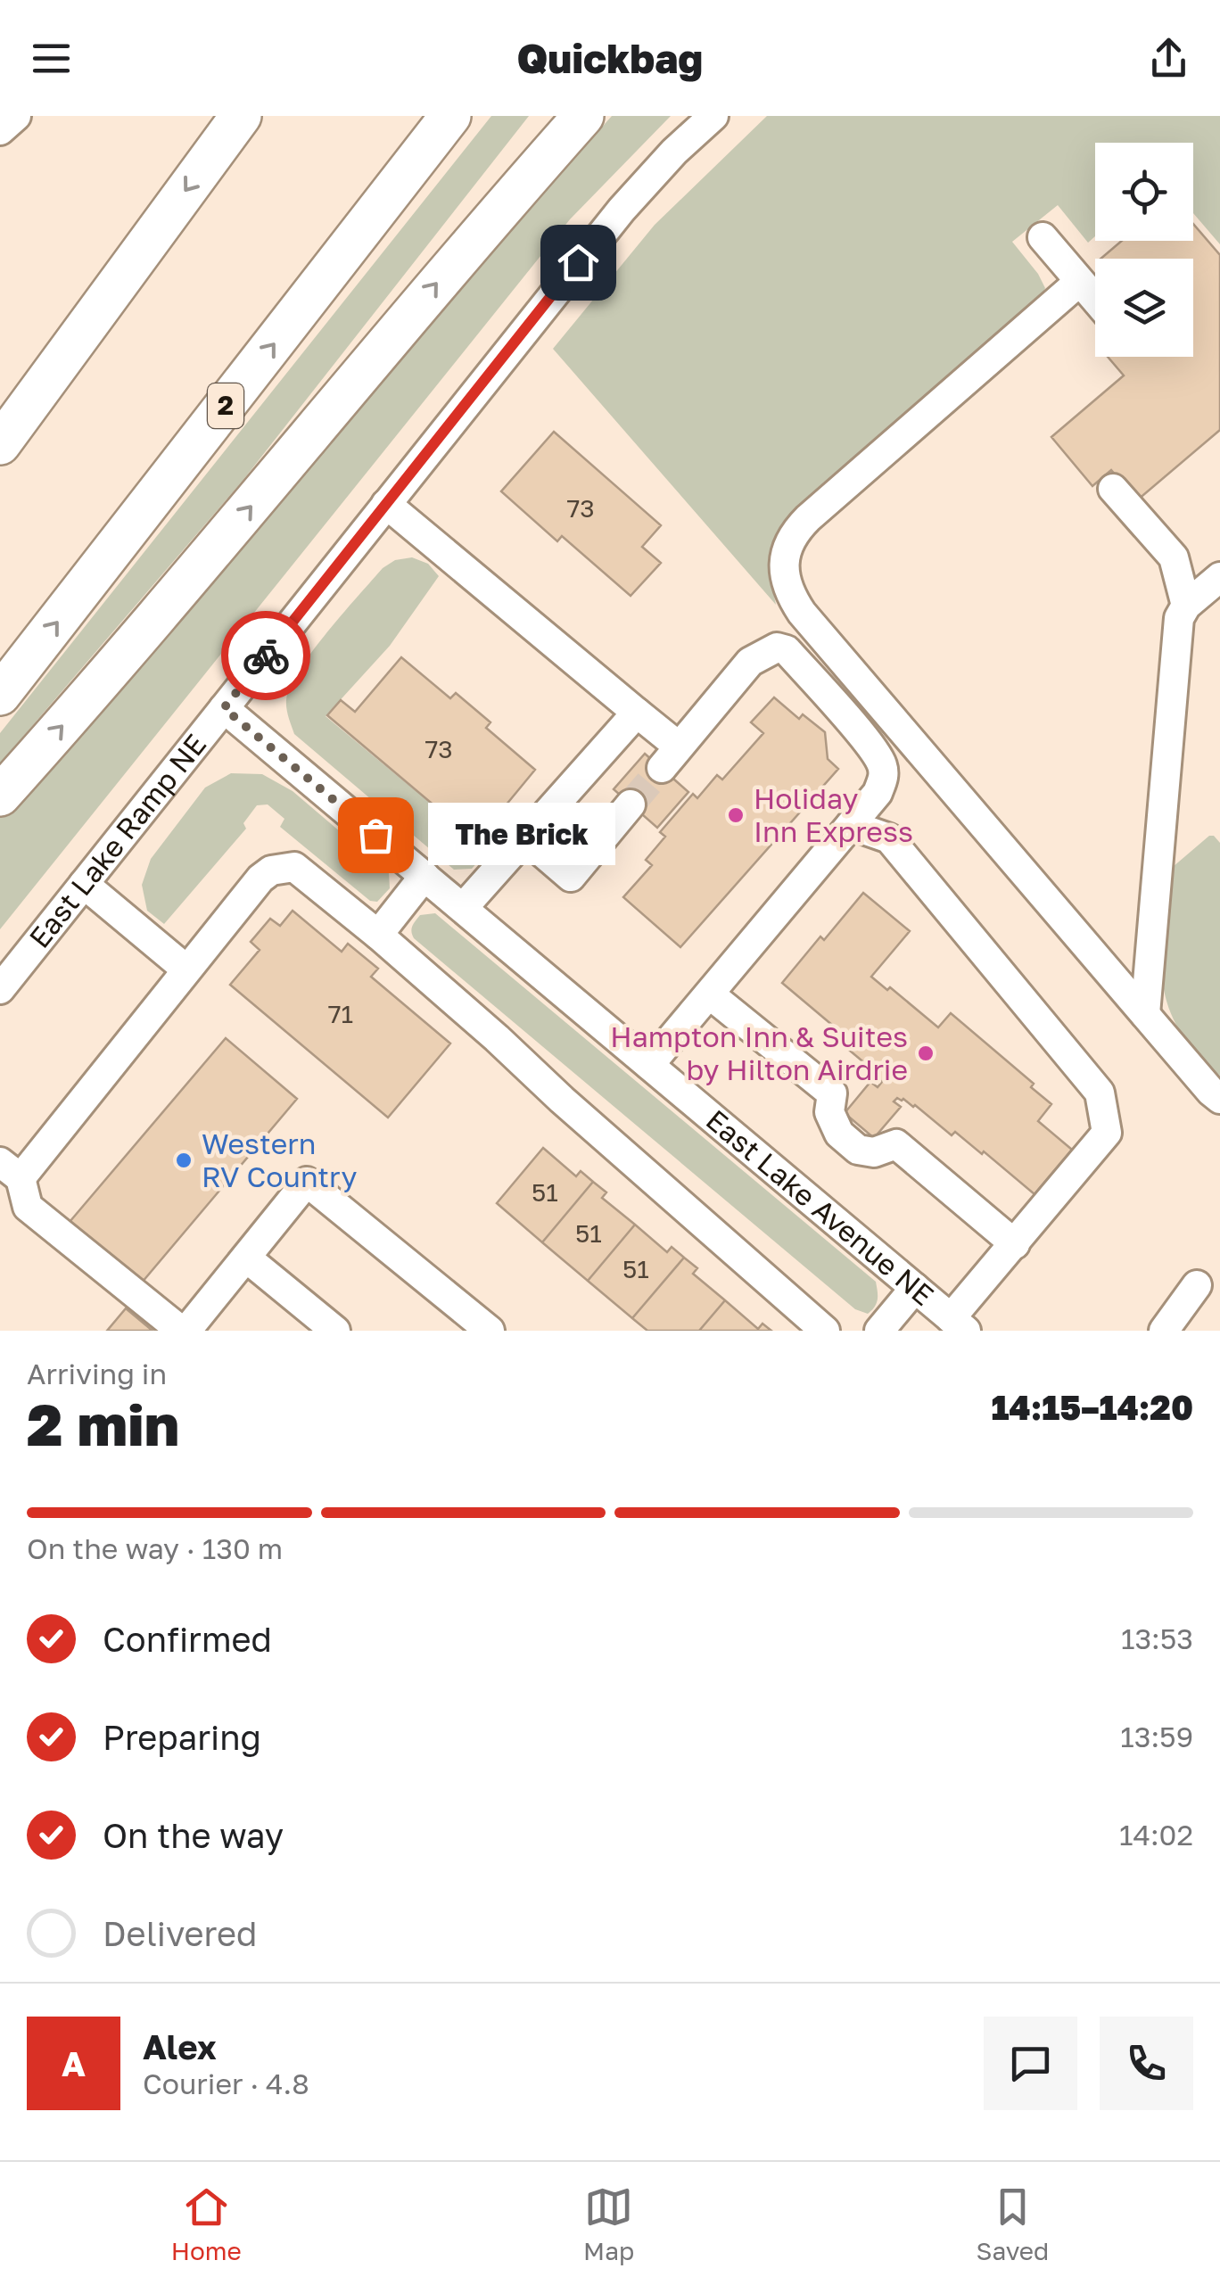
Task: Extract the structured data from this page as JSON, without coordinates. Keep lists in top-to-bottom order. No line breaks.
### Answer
{"streets":{"highway":["2"],"street":["East Lake Ramp NE","East Lake Avenue NE"]},"crossings":[["East Lake Ramp NE","East Lake Avenue NE"]],"places":["Holiday Inn Express","The Brick","Hampton Inn & Suites by Hilton Airdrie","Western RV Country"],"house_numbers":["73","73","71","51","51","51"],"page":{"header":"Quickbag","bubble":"The Brick","heading":["2 min","Arriving in","14:15–14:20"],"panel":["Alex","Courier · 4.8"],"bar":"On the way · 130 m","list":[["Confirmed","13:53"],["Preparing","13:59"],["On the way","14:02"],"Delivered"],"round":"A","tabs":["Home","Map","Saved"]}}
